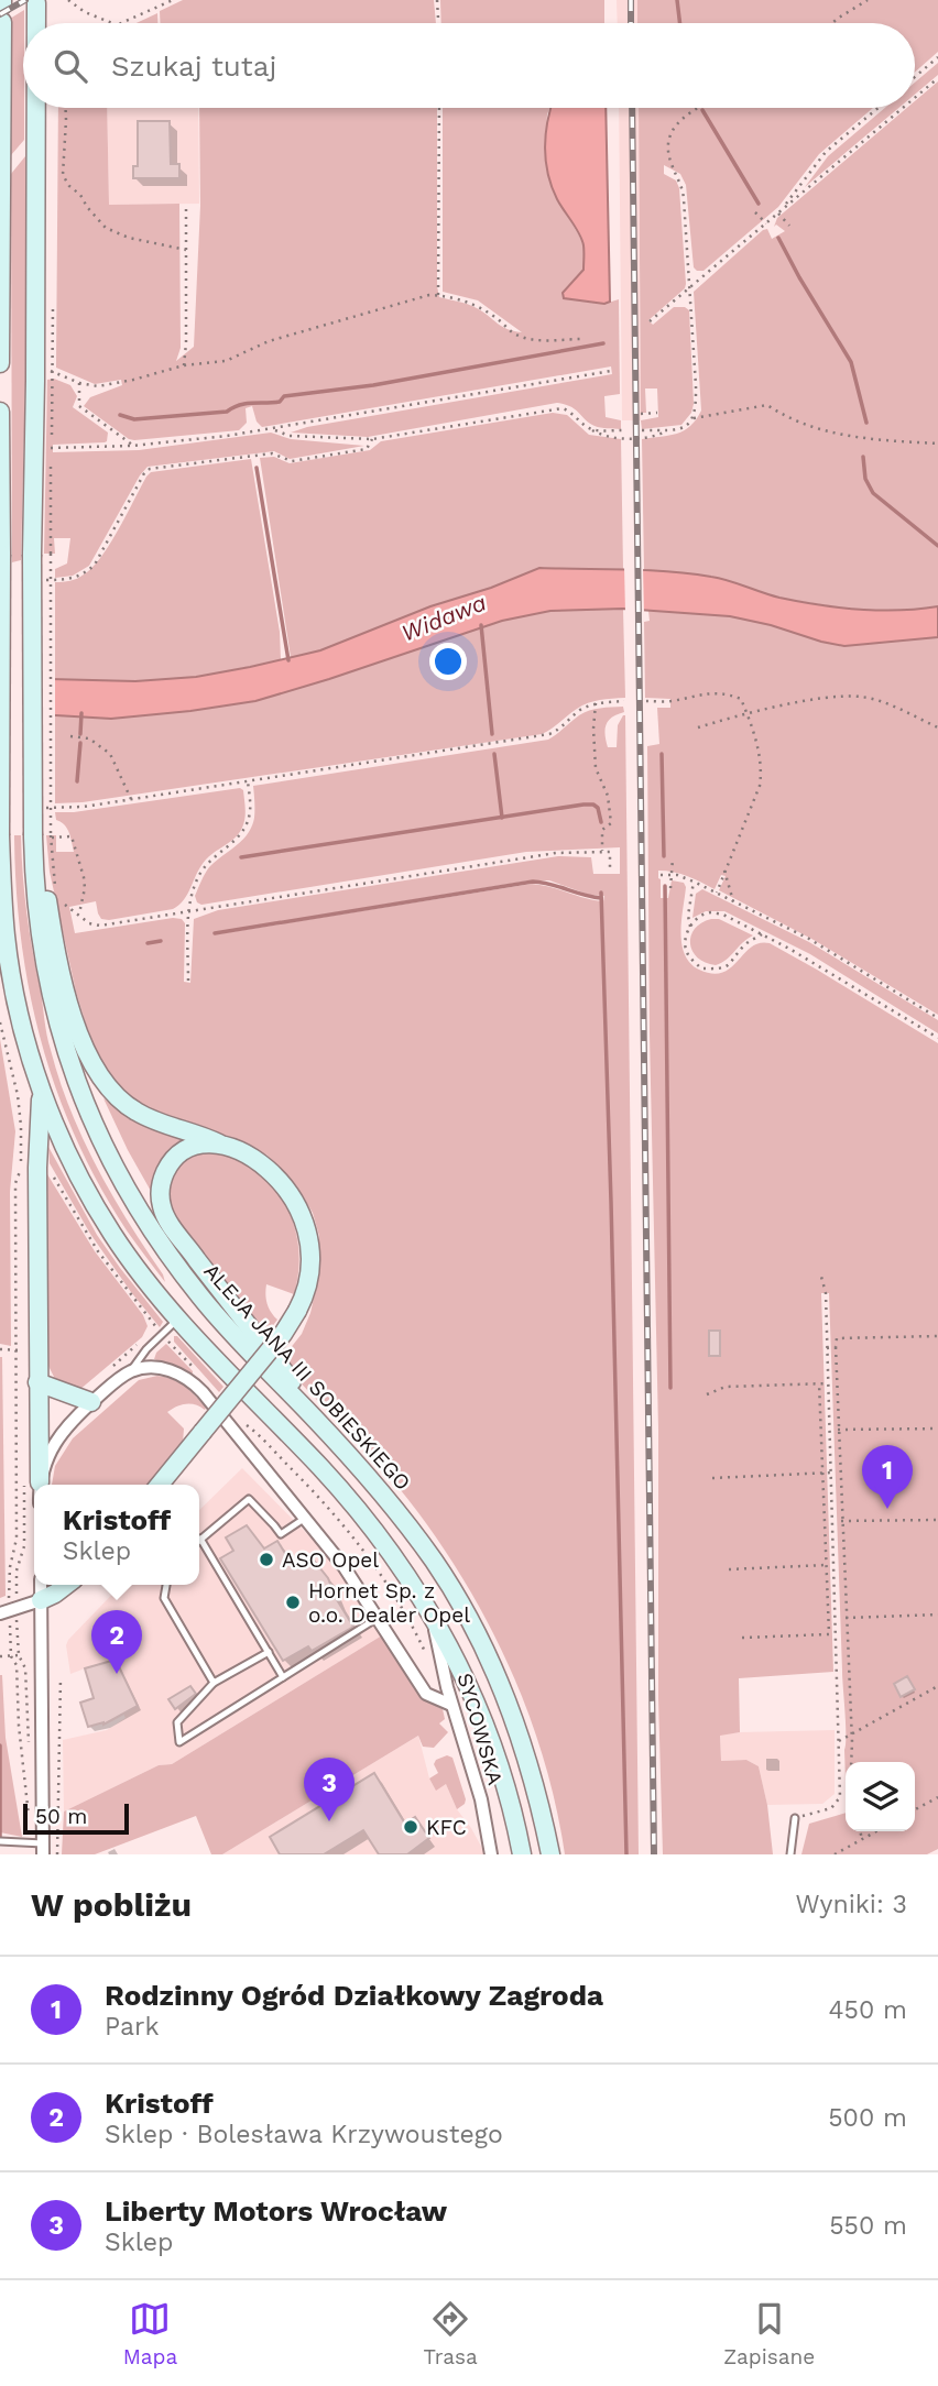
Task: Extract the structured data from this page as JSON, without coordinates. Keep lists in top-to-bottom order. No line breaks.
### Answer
{"streets":{"main road":["ALEJA JANA III SOBIESKIEGO"],"street":["SYCOWSKA"]},"water":["Widawa"],"places":["ASO Opel","Hornet Sp. z o.o. Dealer Opel","KFC"],"scale_bar":"50 m","page":{"search":"Szukaj tutaj","pins":["1","2","3"],"popup":["Kristoff","Sklep"],"scale":"50 m","heading":["W pobliżu","Wyniki: 3"],"list":[{"mark":"1","name":"Rodzinny Ogród Działkowy Zagroda","note":"Park","value":"450 m"},{"mark":"2","name":"Kristoff","note":"Sklep · Bolesława Krzywoustego","value":"500 m"},{"mark":"3","name":"Liberty Motors Wrocław","note":"Sklep","value":"550 m"}],"nav":["Mapa","Trasa","Zapisane"]}}
